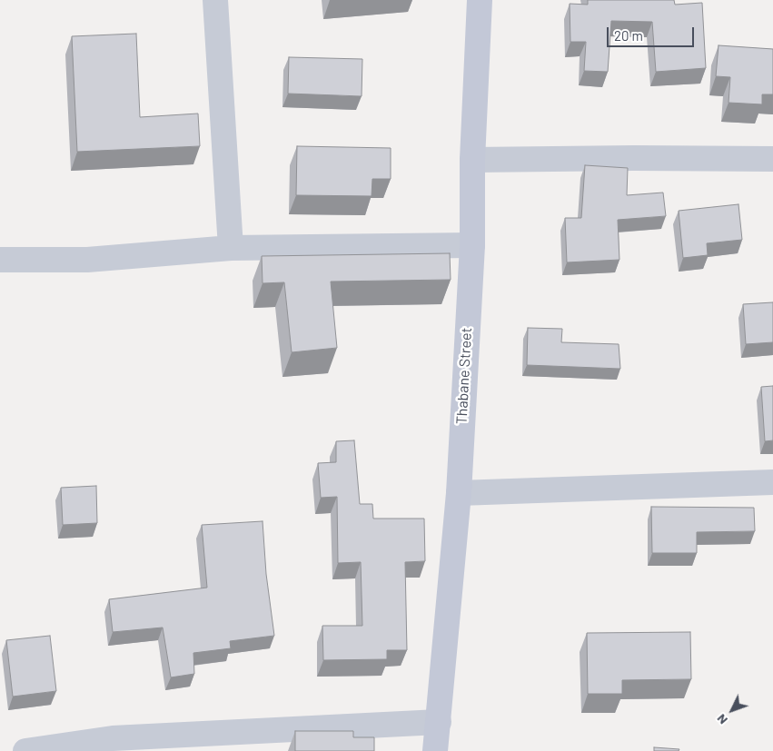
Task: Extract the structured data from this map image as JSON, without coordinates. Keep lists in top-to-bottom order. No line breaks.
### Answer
{"streets":{"street":["Thabane Street"]},"scale_bar":"20 m","north":"bottom left"}
